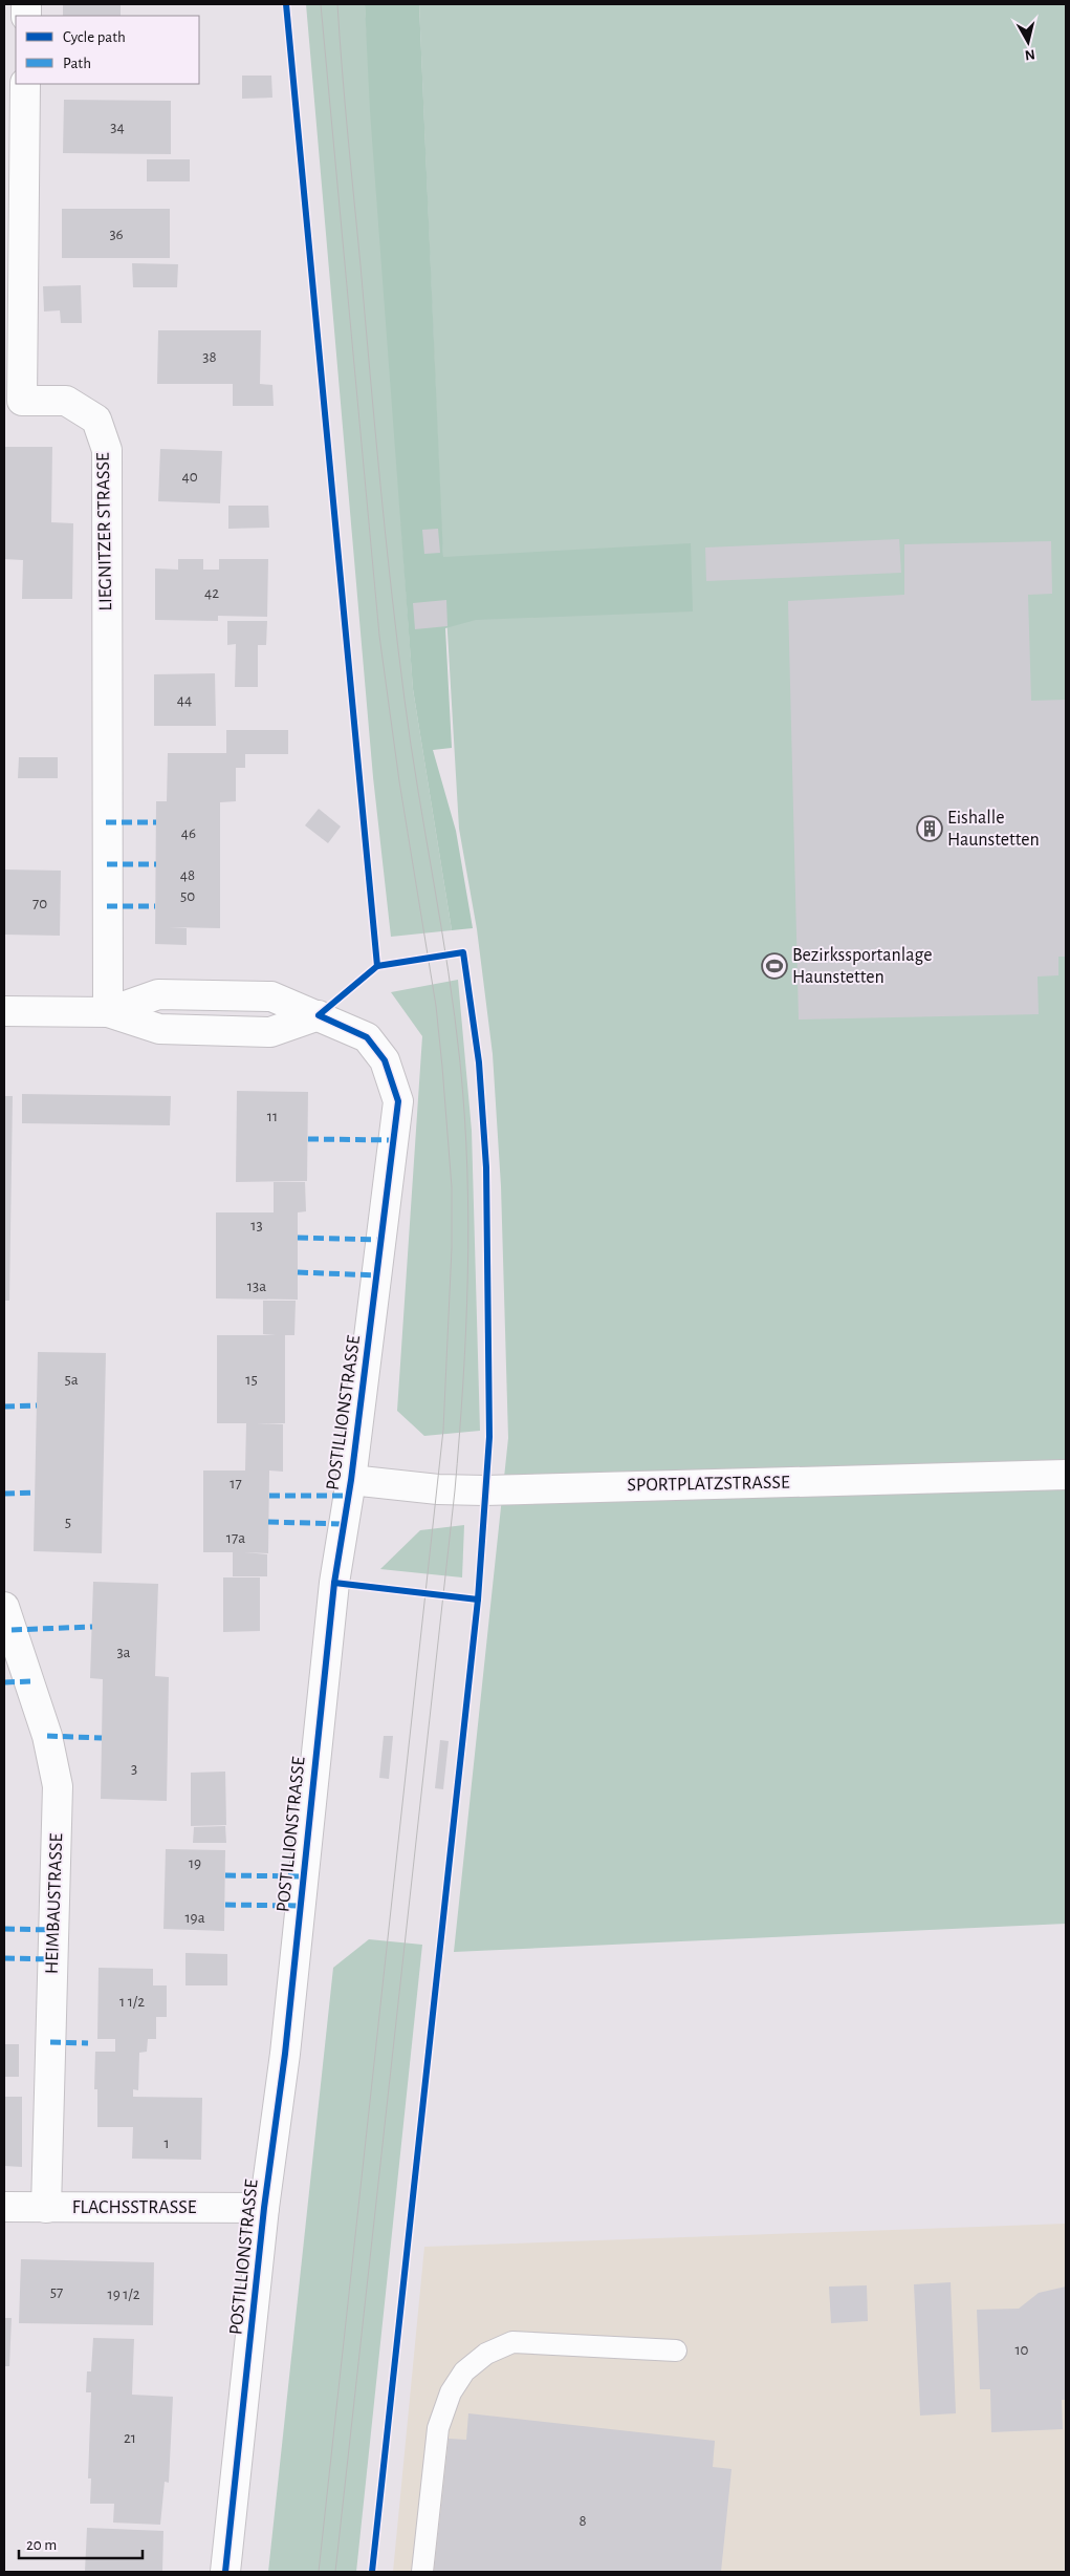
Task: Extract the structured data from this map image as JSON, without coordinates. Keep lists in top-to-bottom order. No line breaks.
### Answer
{"streets":{"street":["LIEGNITZER STRASSE","POSTILLIONSTRASSE","SPORTPLATZSTRASSE","HEIMBAUSTRASSE","FLACHSSTRASSE"]},"crossings":[["LIEGNITZER STRASSE","POSTILLIONSTRASSE"],["POSTILLIONSTRASSE","SPORTPLATZSTRASSE"],["POSTILLIONSTRASSE","FLACHSSTRASSE"],["HEIMBAUSTRASSE","FLACHSSTRASSE"]],"places":{"building":["Eishalle Haunstetten"],"sports":["Bezirkssportanlage Haunstetten"]},"house_numbers":["34","36","38","40","42","44","46","48","50","70","11","13","13a","5a","15","17","5","17a","3a","3","19","19a","1 1/2","1","57","19 1/2","10","21","8"],"legend":["Cycle path","Path"],"scale_bar":"20 m","north":"bottom"}
